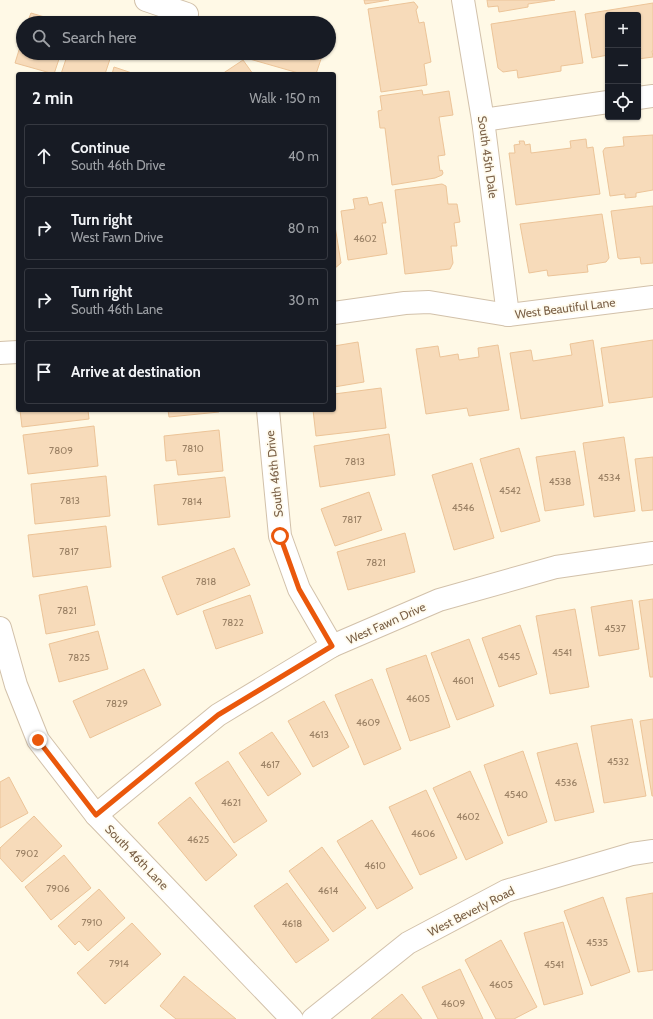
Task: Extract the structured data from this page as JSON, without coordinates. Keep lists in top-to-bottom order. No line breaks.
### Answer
{"streets":{"street":["South 45th Dale","West Beautiful Lane","South 46th Drive","West Fawn Drive","South 46th Lane","West Beverly Road"]},"crossings":[["South 45th Dale","West Beautiful Lane"],["South 46th Drive","West Fawn Drive"],["West Fawn Drive","South 46th Lane"]],"house_numbers":["4602","7810","7809","7813","4534","4538","4542","7813","7814","4546","7817","7817","7821","7818","7821","7822","4537","4541","4545","7825","4601","4605","7829","4609","4613","4532","4617","4536","4540","4621","4602","4606","4625","7902","4610","7906","4614","7910","4618","4535","7914","4541","4605","4609"],"page":{"map_buttons":["+","−"],"search":"Search here","heading":["2 min","Walk · 150 m"],"list":[["Continue","South 46th Drive","40 m"],["Turn right","West Fawn Drive","80 m"],["Turn right","South 46th Lane","30 m"],"Arrive at destination"]}}
